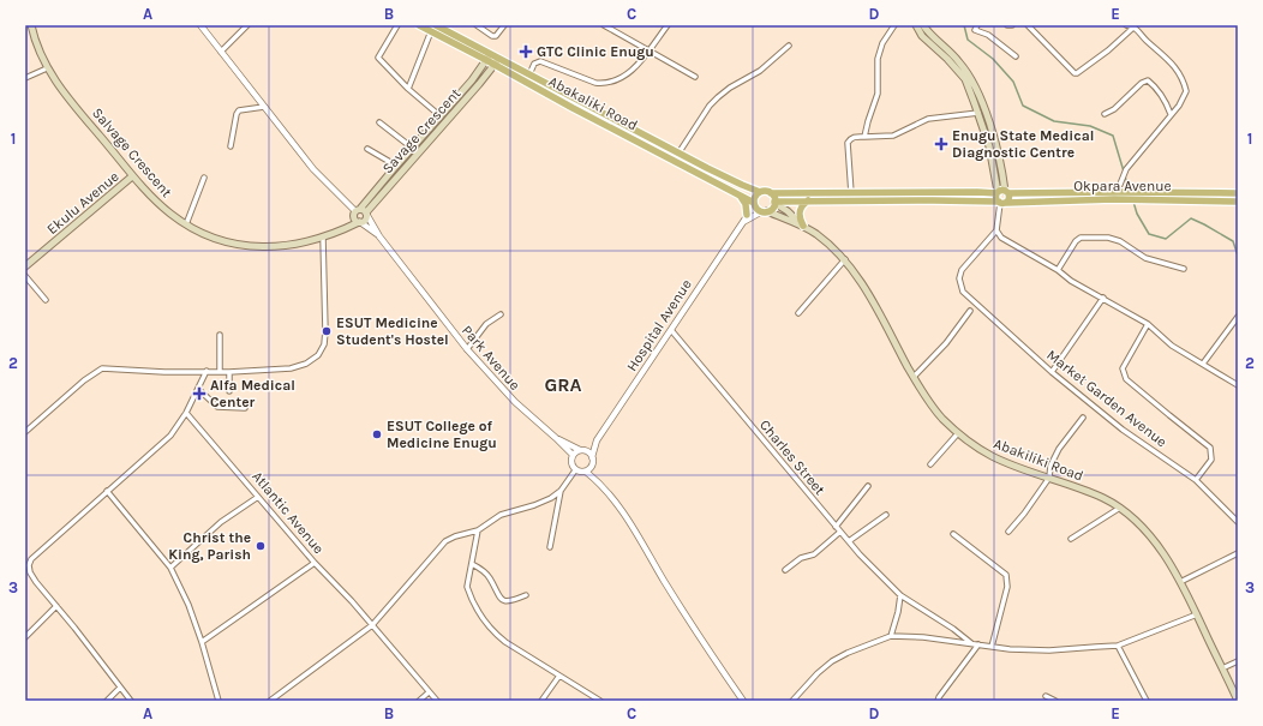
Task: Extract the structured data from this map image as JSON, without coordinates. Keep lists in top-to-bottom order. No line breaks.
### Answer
{"streets":{"main road":["Abakaliki Road","Savage Crescent","Salvage Crescent","Okpara Avenue","Ekulu Avenue","Abakiliki Road"],"street":["Hospital Avenue","Park Avenue","Market Garden Avenue","Charles Street","Atlantic Avenue"]},"crossings":[["Abakaliki Road","Savage Crescent"],["Abakaliki Road","Okpara Avenue"],["Abakaliki Road","Hospital Avenue"],["Savage Crescent","Park Avenue"],["Salvage Crescent","Ekulu Avenue"],["Okpara Avenue","Hospital Avenue"],["Hospital Avenue","Charles Street"]],"districts":["GRA"],"places":{"health":["GTC Clinic Enugu","Enugu State Medical Diagnostic Centre","Alfa Medical Center"],"other":["ESUT Medicine Student's Hostel","ESUT College of Medicine Enugu","Christ the King, Parish"]},"grid":{"columns":["A","B","C","D","E"],"rows":["1","2","3"]}}
